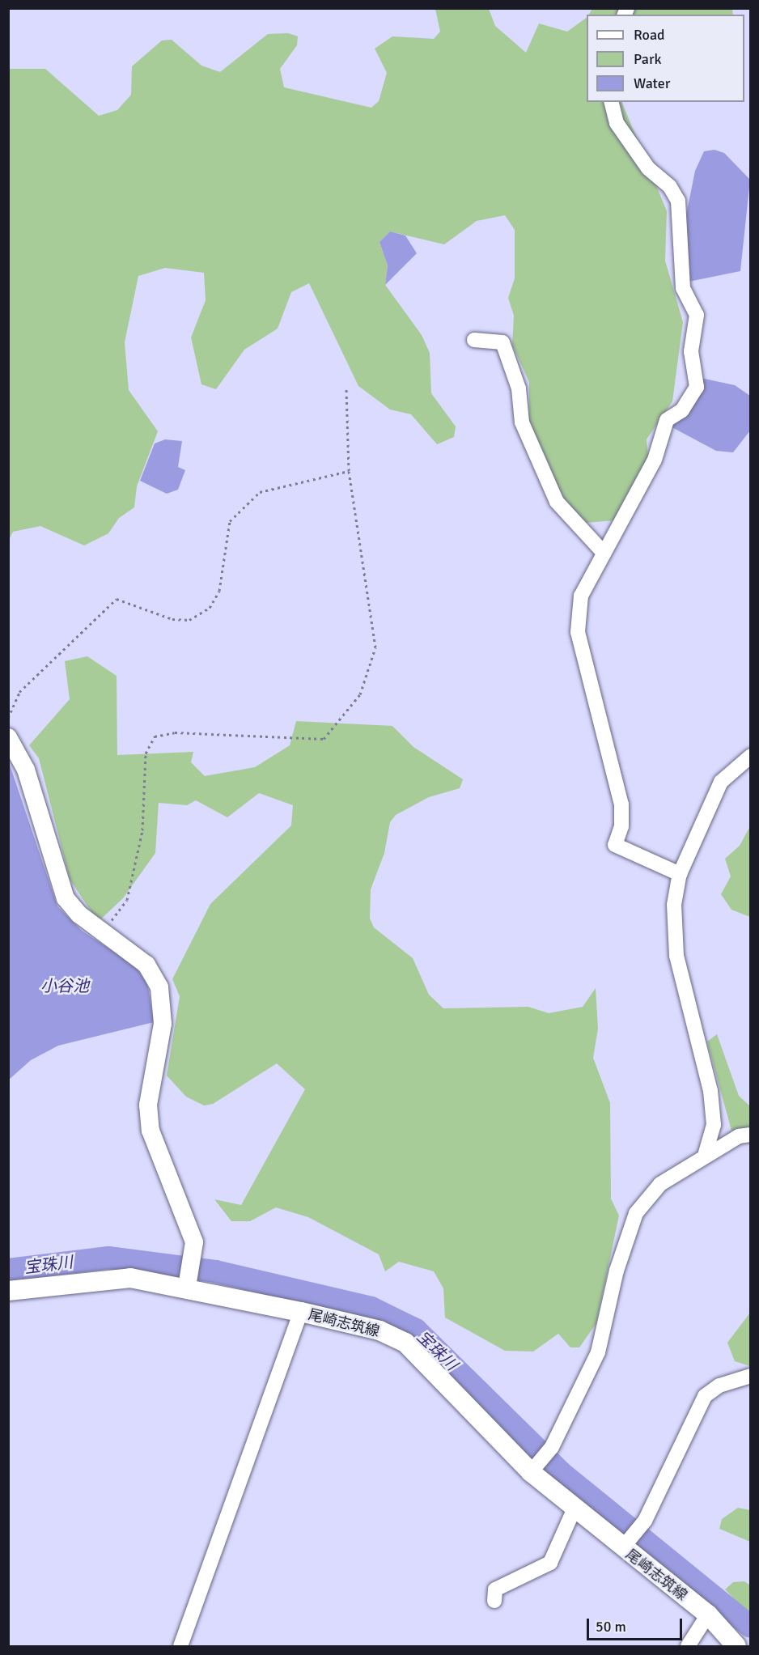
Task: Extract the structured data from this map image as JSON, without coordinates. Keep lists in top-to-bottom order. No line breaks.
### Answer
{"streets":{"main road":["尾崎志筑線"]},"water":["小谷池","宝珠川"],"legend":["Road","Park","Water"],"scale_bar":"50 m"}
